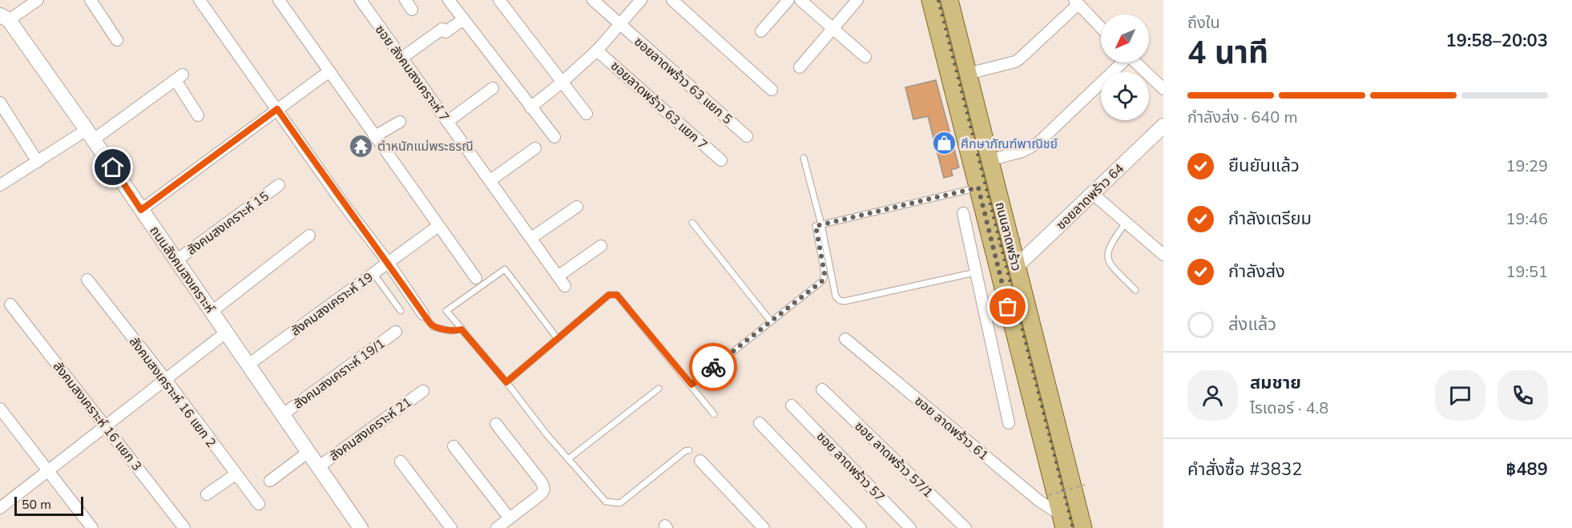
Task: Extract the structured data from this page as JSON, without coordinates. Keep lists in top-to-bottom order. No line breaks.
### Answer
{"streets":{"main road":["ซอยลาดพร้าว 64","ถนนลาดพร้าว","ถนนสังคมสงเคราะห์"],"street":["ซอย สังคมสงเคราะห์ 7","ซอยลาดพร้าว 63 แยก 5","ซอยลาดพร้าว 63 แยก 7","สังคมสงเคราะห์ 15","สังคมสงเคราะห์ 19","สังคมสงเคราะห์ 19/1","สังคมสงเคราะห์ 16 แยก 2","สังคมสงเคราะห์ 16 แยก 3","ซอย ลาดพร้าว 61","สังคมสงเคราะห์ 21","ซอย ลาดพร้าว 57/1","ซอย ลาดพร้าว 57"]},"crossings":[["ซอยลาดพร้าว 64","ถนนลาดพร้าว"],["สังคมสงเคราะห์ 15","ถนนสังคมสงเคราะห์"],["ถนนลาดพร้าว","ซอย ลาดพร้าว 61"],["ถนนสังคมสงเคราะห์","สังคมสงเคราะห์ 19"],["ถนนสังคมสงเคราะห์","สังคมสงเคราะห์ 19/1"],["ถนนสังคมสงเคราะห์","สังคมสงเคราะห์ 21"]],"places":{"shop":["ศึกษาภัณฑ์พาณิชย์"],"temple":["ตำหนักแม่พระธรณี"]},"scale_bar":"50 m","north":"bottom left","page":{"heading":["4 นาที","ถึงใน","19:58–20:03"],"panel":["สมชาย","ไรเดอร์ · 4.8","คำสั่งซื้อ #3832","฿489"],"bar":"กำลังส่ง · 640 m","list":[["ยืนยันแล้ว","19:29"],["กำลังเตรียม","19:46"],["กำลังส่ง","19:51"],"ส่งแล้ว"],"scale":"50 m"}}
